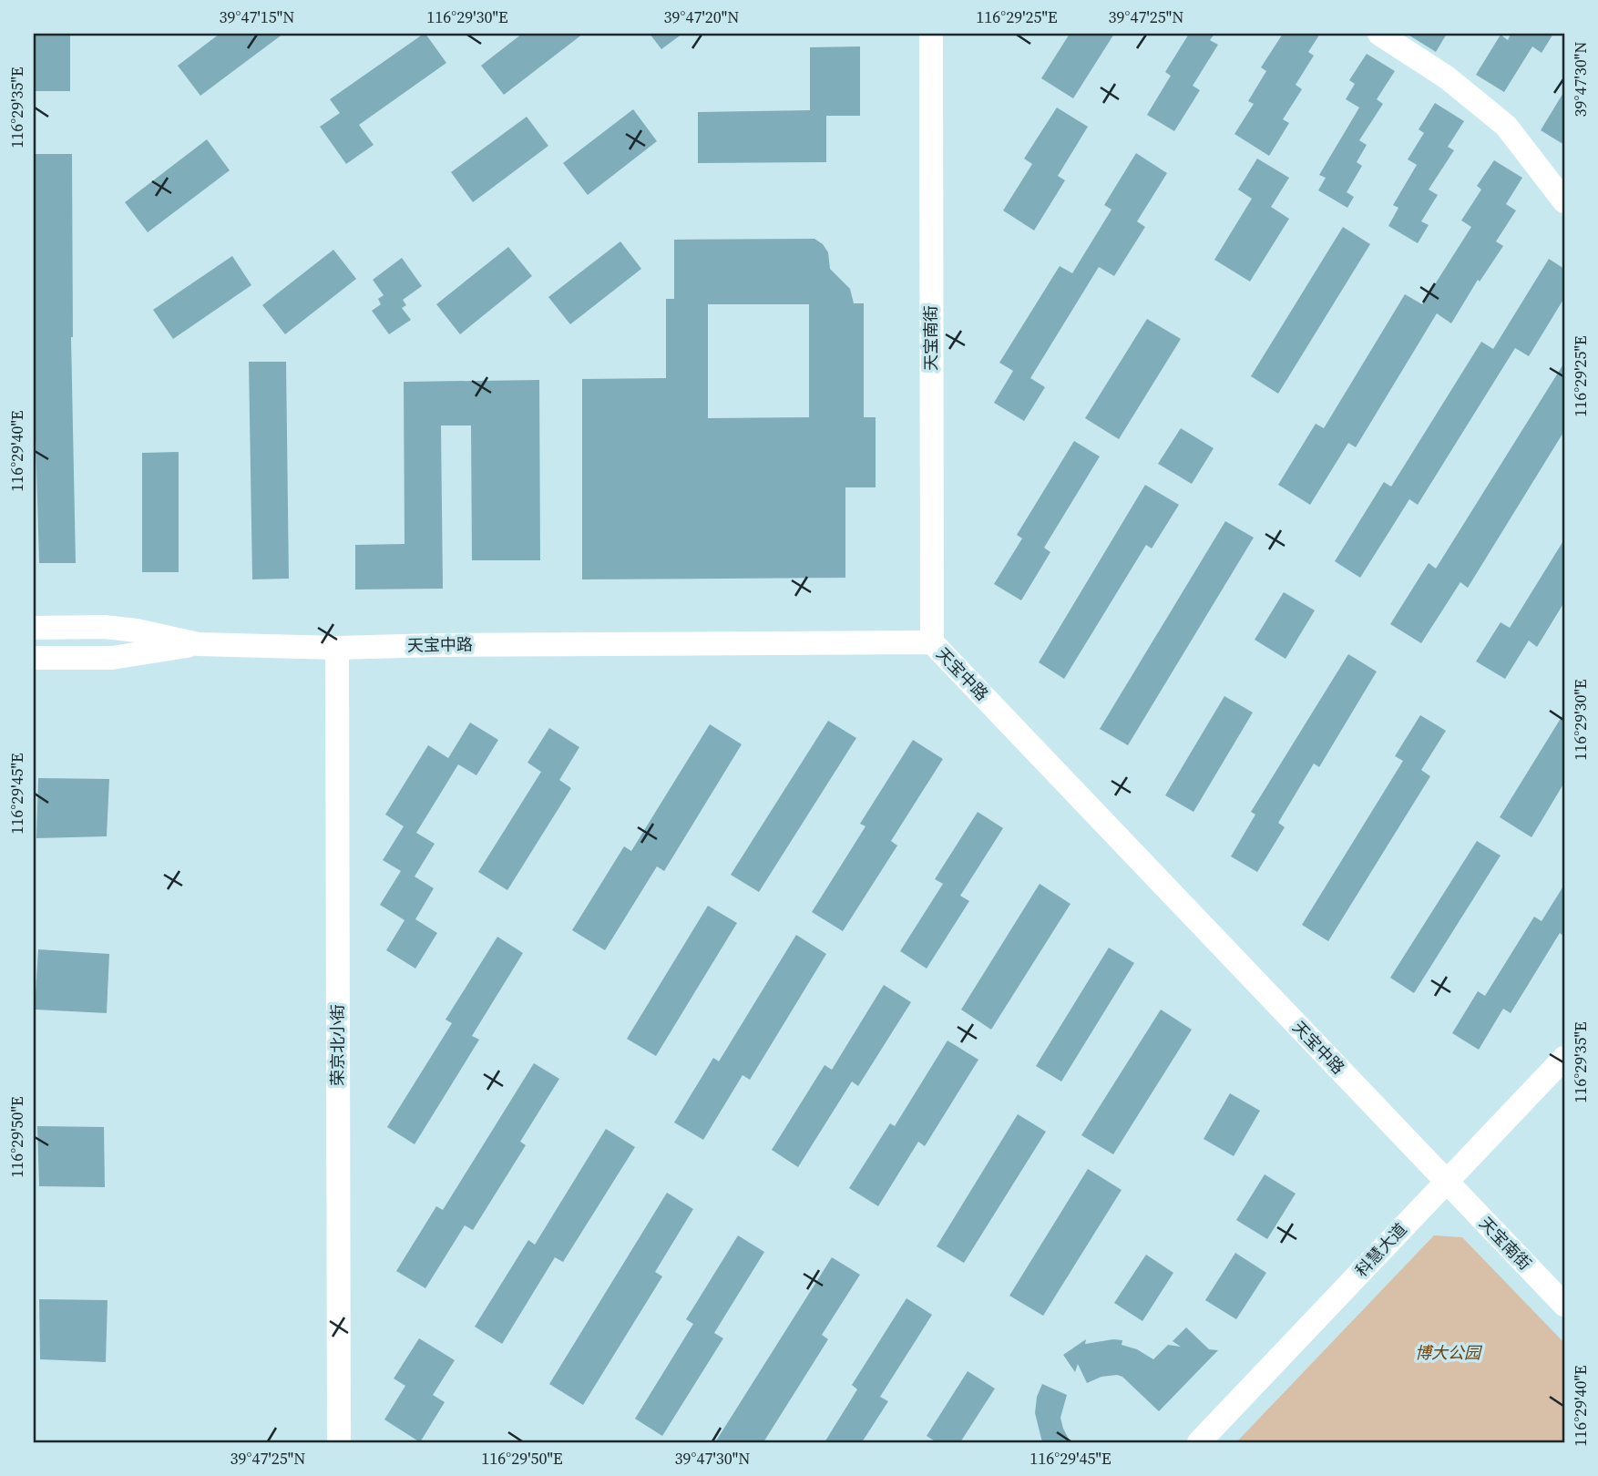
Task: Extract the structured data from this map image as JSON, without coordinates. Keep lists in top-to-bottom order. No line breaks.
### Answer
{"streets":{"street":["天宝南街","天宝中路","荣京北小街","科慧大道"]},"crossings":[["天宝南街","天宝中路"],["天宝南街","科慧大道"],["天宝中路","荣京北小街"],["天宝中路","科慧大道"]],"parks":["博大公园"],"coordinates":["39°47'15\"N","116°29'30\"E","39°47'20\"N","116°29'25\"E","39°47'25\"N","39°47'30\"N","116°29'35\"E","116°29'40\"E","116°29'45\"E","116°29'50\"E"]}
